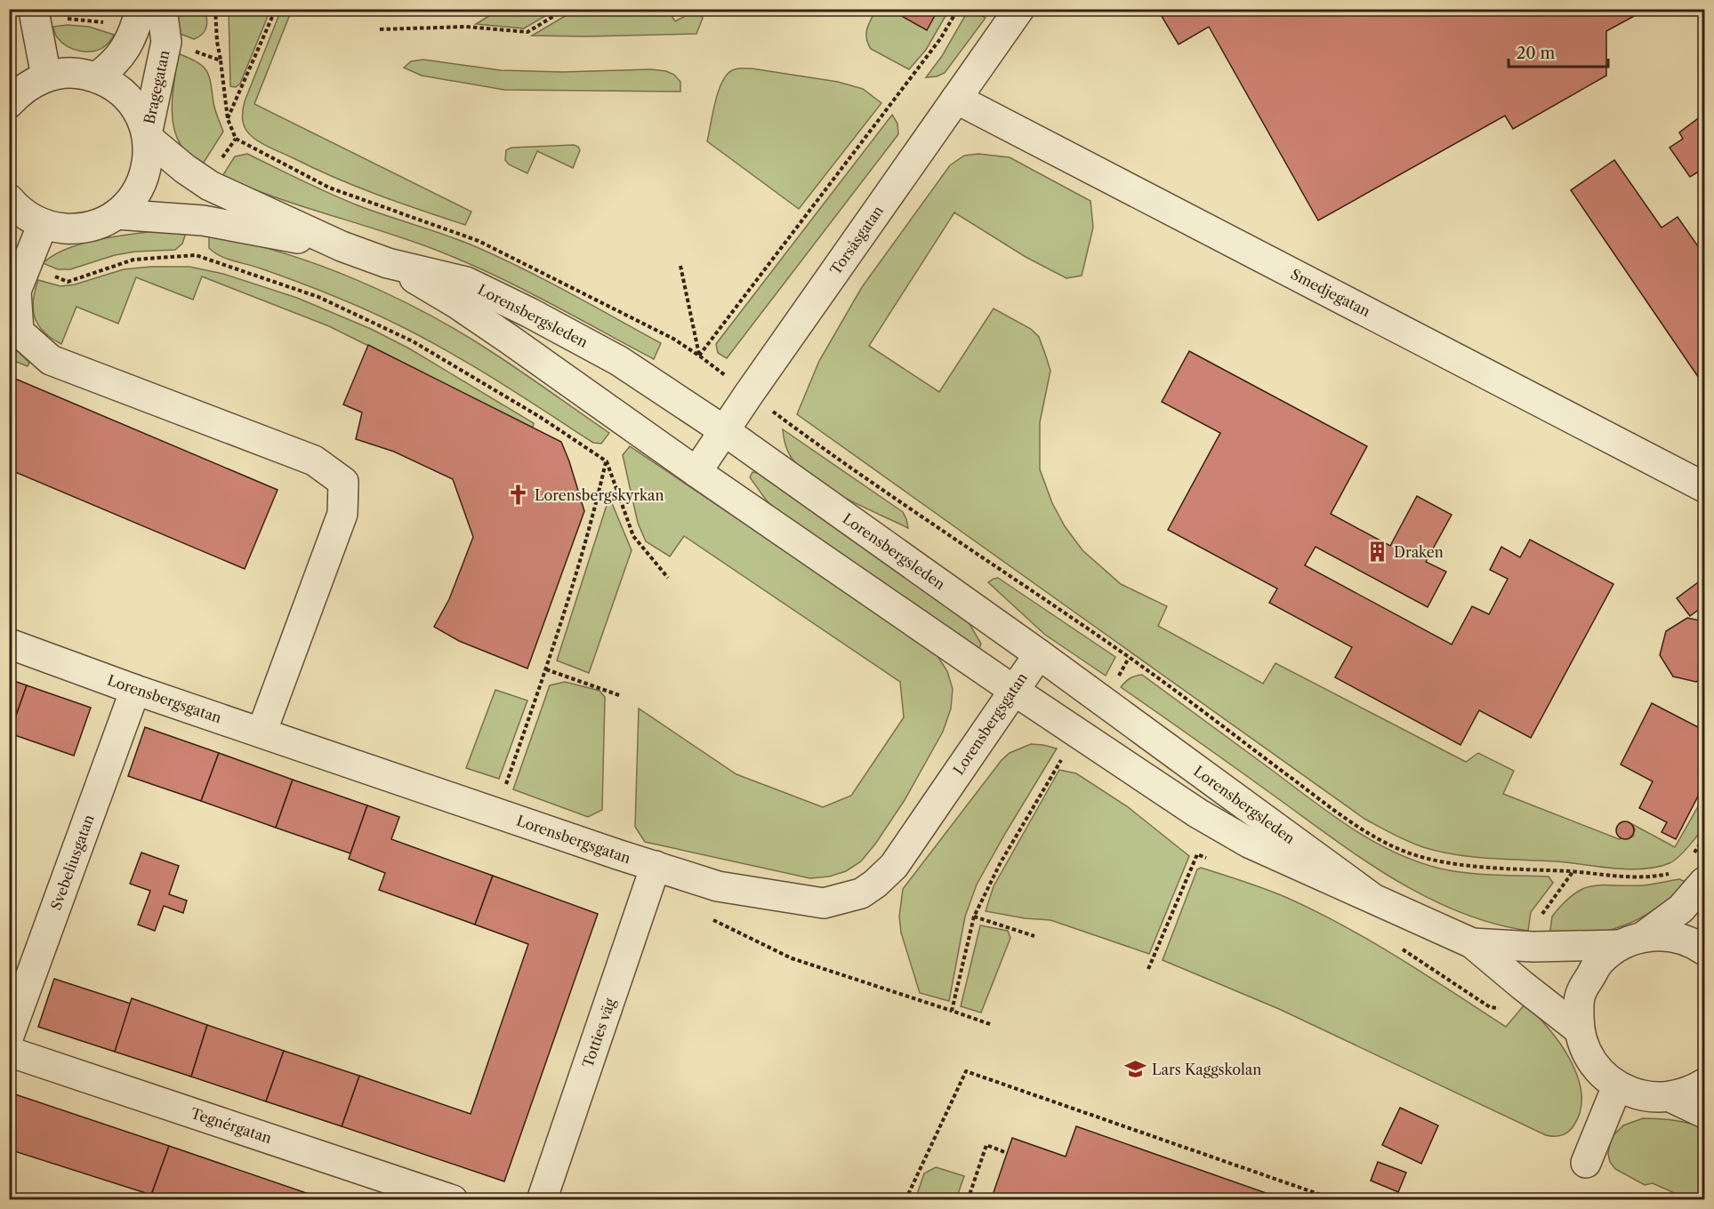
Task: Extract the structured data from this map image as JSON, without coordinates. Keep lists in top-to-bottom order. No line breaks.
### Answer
{"streets":{"street":["Bragegatan","Torsåsgatan","Smedjegatan","Lorensbergsleden","Lorensbergsgatan","Svebeliusgatan","Totties väg","Tegnérgatan"]},"crossings":[["Bragegatan","Lorensbergsleden"],["Torsåsgatan","Smedjegatan"],["Torsåsgatan","Lorensbergsleden"],["Lorensbergsleden","Lorensbergsgatan"],["Lorensbergsgatan","Svebeliusgatan"],["Lorensbergsgatan","Totties väg"]],"places":{"church":["Lorensbergskyrkan"],"building":["Draken"],"school or university":["Lars Kaggskolan"]},"scale_bar":"20 m"}
